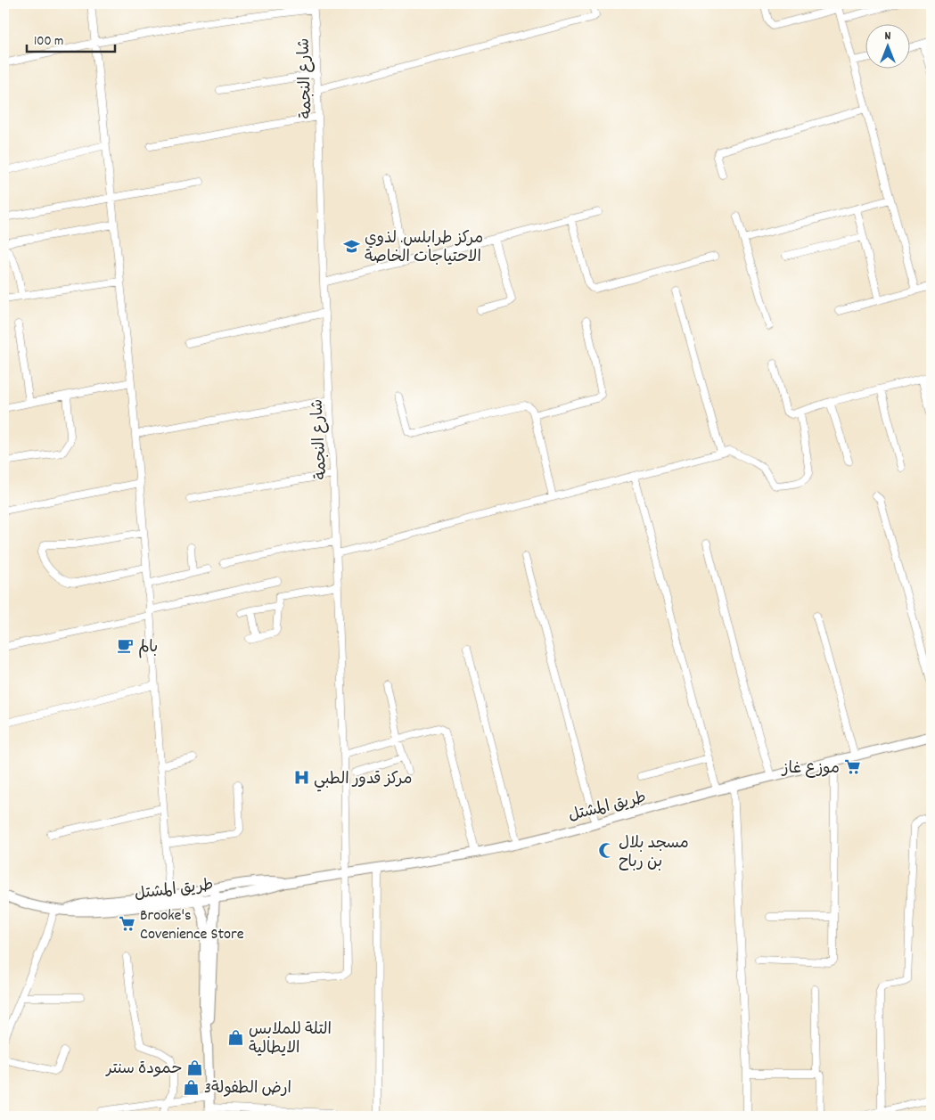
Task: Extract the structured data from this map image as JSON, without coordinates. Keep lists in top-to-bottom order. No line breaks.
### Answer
{"streets":{"main road":["طريق المشتل"],"street":["شارع النجمة"]},"crossings":[["شارع النجمة","طريق المشتل"]],"places":{"school or university":["مركز طرابلس. لذوي الاحتياجات الخاصة"],"cafe":["بالم"],"supermarket":["موزع غاز","Brooke's Covenience Store"],"hospital":["مركز قدور الطبي"],"mosque":["مسجد بلال بن رباح"],"shop":["التلة للملابس الايطالية","حمودة سنتر","ارض الطفولة3"]},"scale_bar":"100 m","north":"top"}
